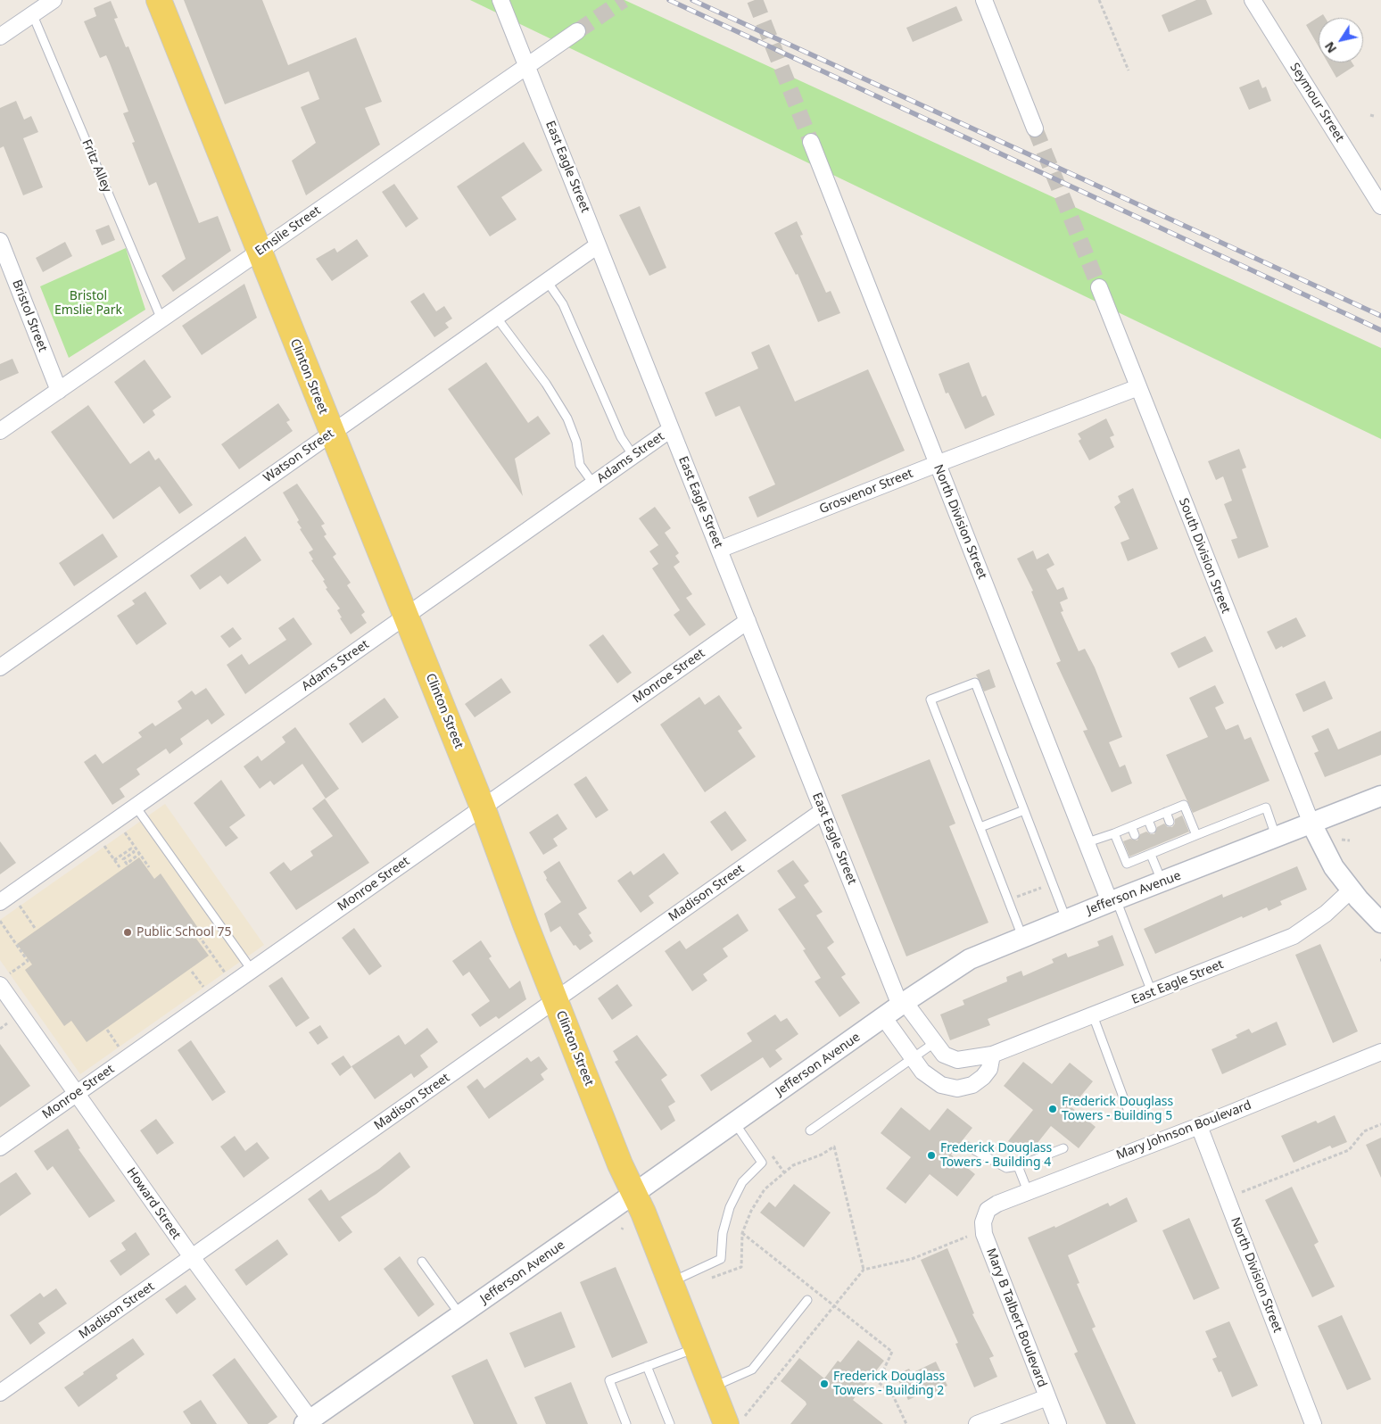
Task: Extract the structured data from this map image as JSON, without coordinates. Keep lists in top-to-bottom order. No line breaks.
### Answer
{"streets":{"main road":["Clinton Street"],"street":["Seymour Street","East Eagle Street","Emslie Street","Bristol Street","Watson Street","Adams Street","Grosvenor Street","North Division Street","South Division Street","Monroe Street","Madison Street","Jefferson Avenue","Mary Johnson Boulevard","Howard Street","Mary B Talbert Boulevard"],"lane":["Fritz Alley"]},"crossings":[["Fritz Alley","Emslie Street"],["East Eagle Street","Emslie Street"],["East Eagle Street","Watson Street"],["East Eagle Street","Adams Street"],["East Eagle Street","Grosvenor Street"],["East Eagle Street","Monroe Street"],["East Eagle Street","Madison Street"],["East Eagle Street","Jefferson Avenue"],["Emslie Street","Bristol Street"],["Emslie Street","Clinton Street"],["Clinton Street","Watson Street"],["Clinton Street","Adams Street"],["Clinton Street","Monroe Street"],["Clinton Street","Madison Street"],["Clinton Street","Jefferson Avenue"],["Grosvenor Street","North Division Street"],["Grosvenor Street","South Division Street"],["North Division Street","Jefferson Avenue"],["North Division Street","Mary Johnson Boulevard"],["South Division Street","Jefferson Avenue"],["Monroe Street","Howard Street"],["Madison Street","Howard Street"],["Jefferson Avenue","Howard Street"],["Mary Johnson Boulevard","Mary B Talbert Boulevard"]],"parks":["Bristol Emslie Park"],"places":["Public School 75","Frederick Douglass Towers - Building 5","Frederick Douglass Towers - Building 4","Frederick Douglass Towers - Building 2"],"north":"bottom left"}
